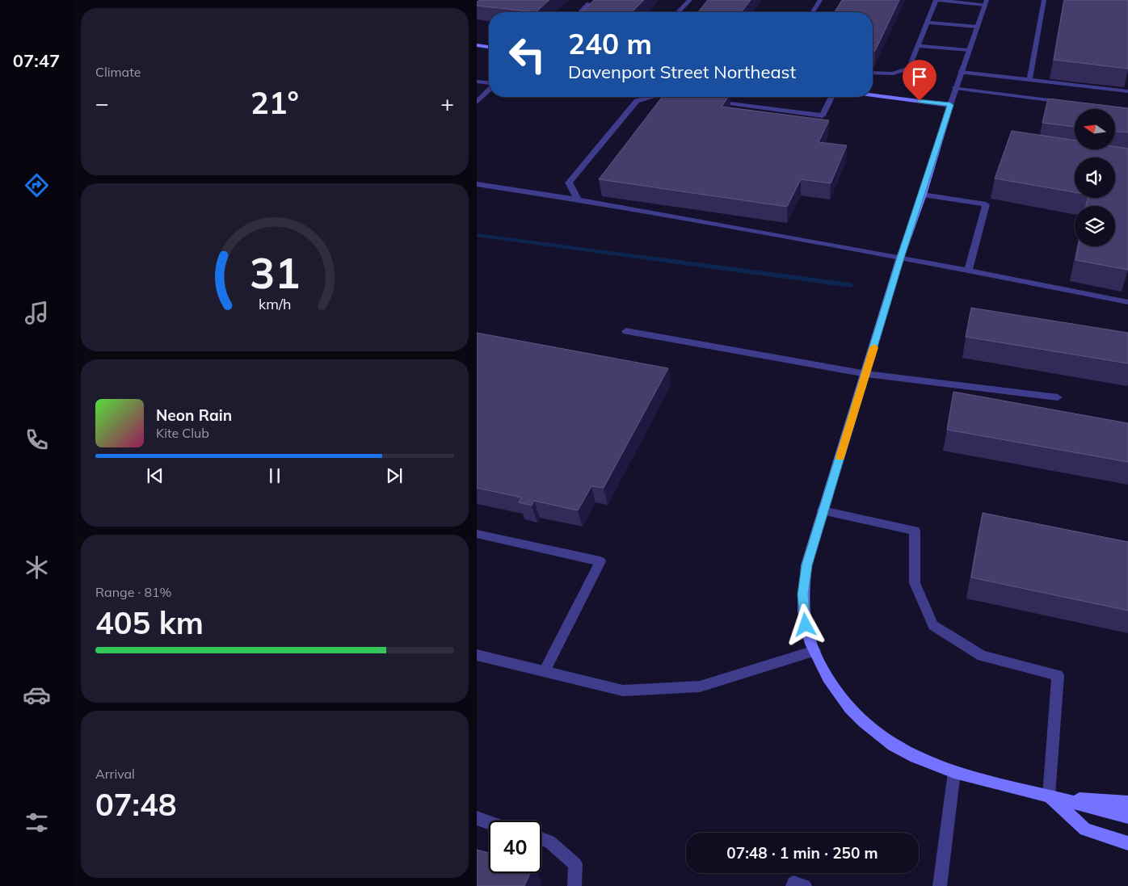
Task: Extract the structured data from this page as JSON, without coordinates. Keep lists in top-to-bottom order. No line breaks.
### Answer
{"north":"left","page":{"tabs":"07:47","tile":["Climate",["Range · 81%","405 km"],["Arrival","07:48"]],"turn":["240 m","Davenport Street Northeast"],"heat":["−","21°","+"],"song":["Neon Rain","Kite Club"],"limit":"40","trip":"07:48 · 1 min · 250 m","gauge":["31","km/h"]}}
